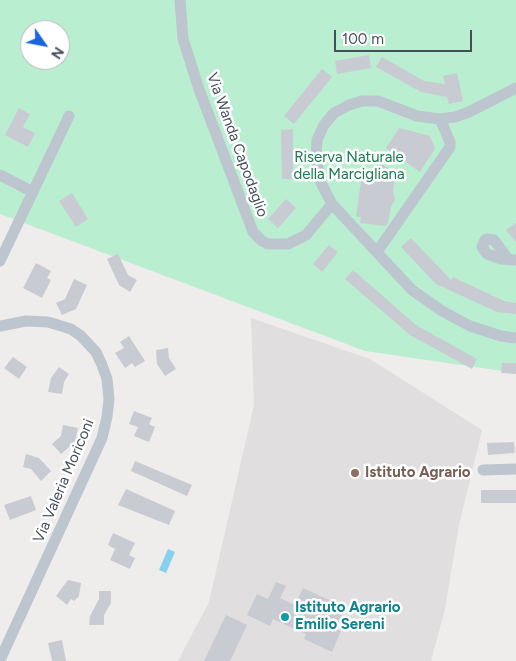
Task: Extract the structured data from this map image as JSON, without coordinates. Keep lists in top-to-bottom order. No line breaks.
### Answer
{"streets":{"street":["Via Wanda Capodaglio","Via Valeria Moriconi"]},"parks":["Riserva Naturale della Marcigliana"],"places":["Istituto Agrario","Istituto Agrario Emilio Sereni"],"scale_bar":"100 m","north":"bottom right"}
